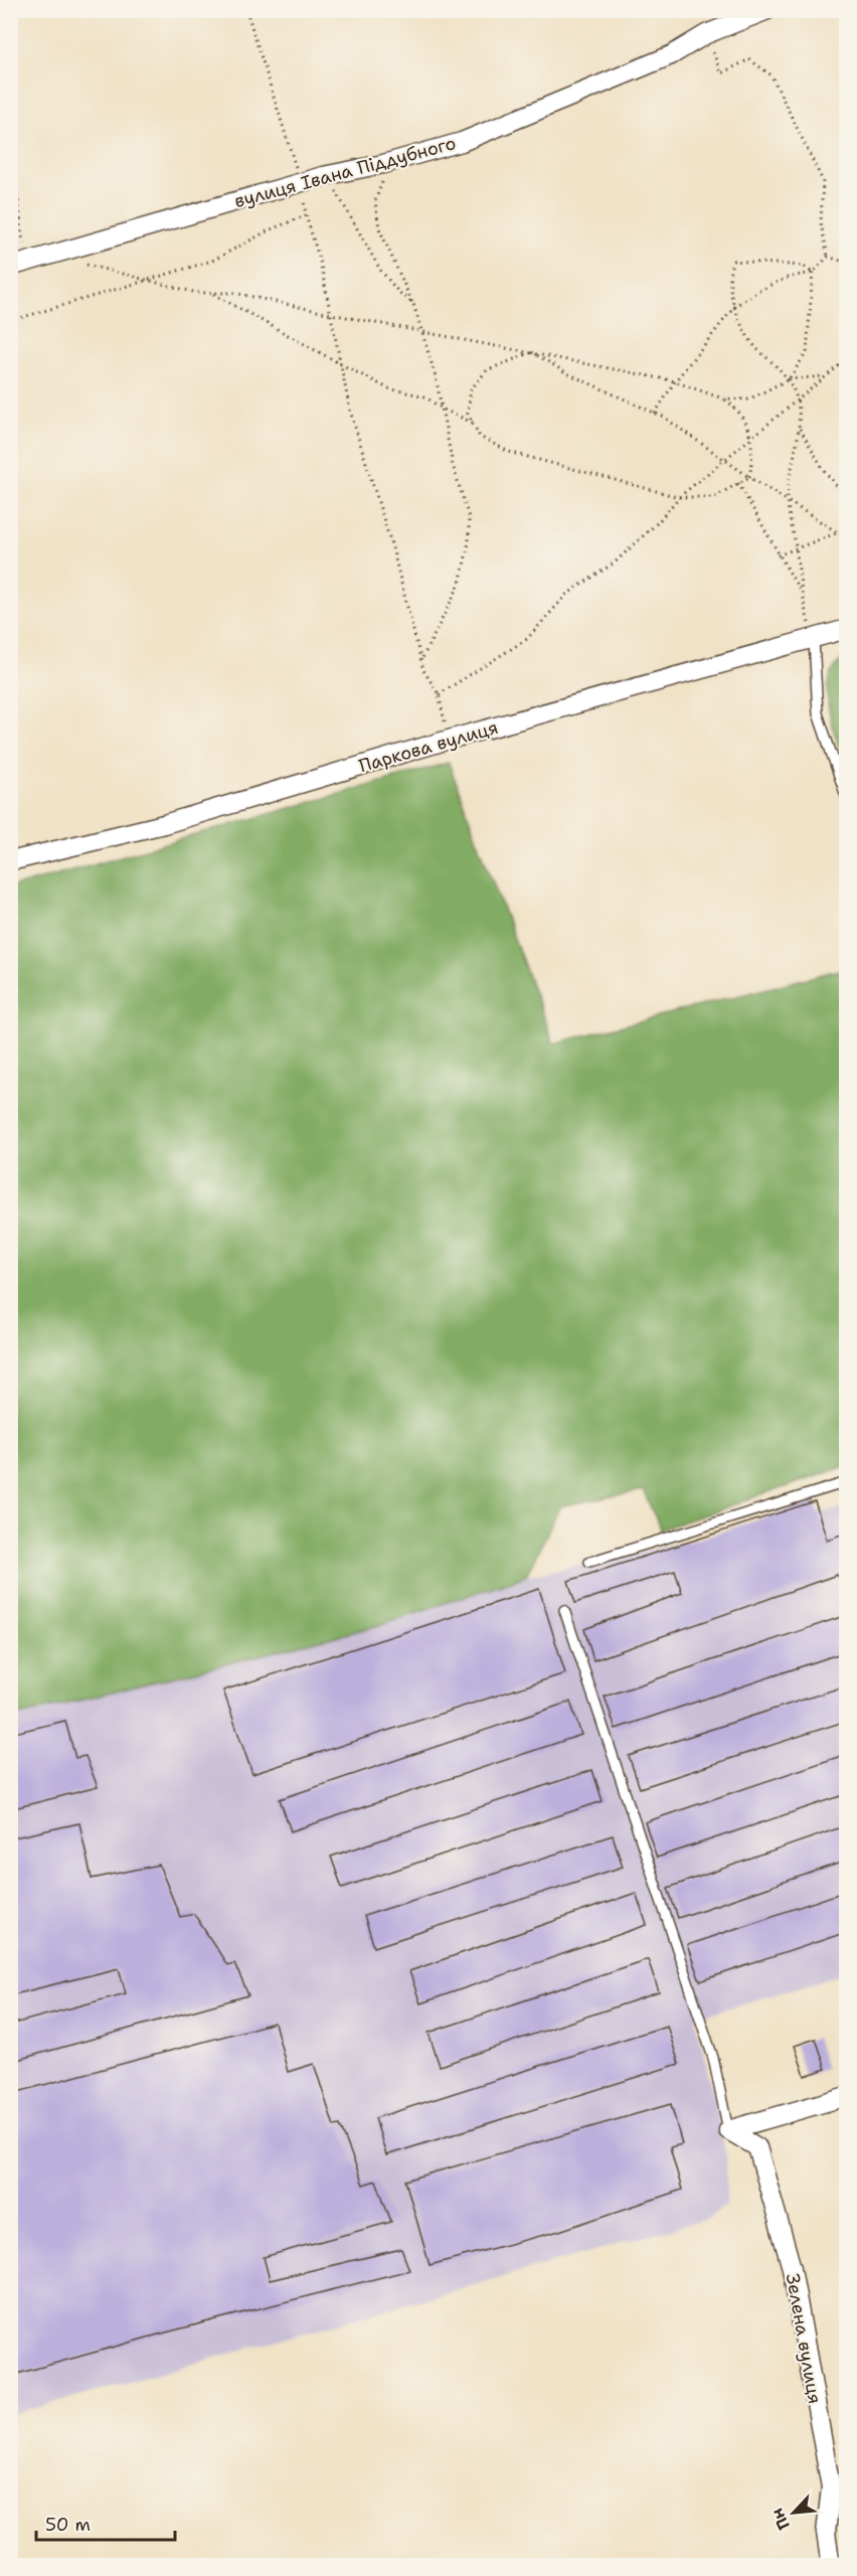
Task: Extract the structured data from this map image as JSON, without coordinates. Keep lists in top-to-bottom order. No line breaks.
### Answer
{"streets":{"street":["вулиця Івана Піддубного","Паркова вулиця","Зелена вулиця"]},"scale_bar":"50 m","north":"bottom left"}
